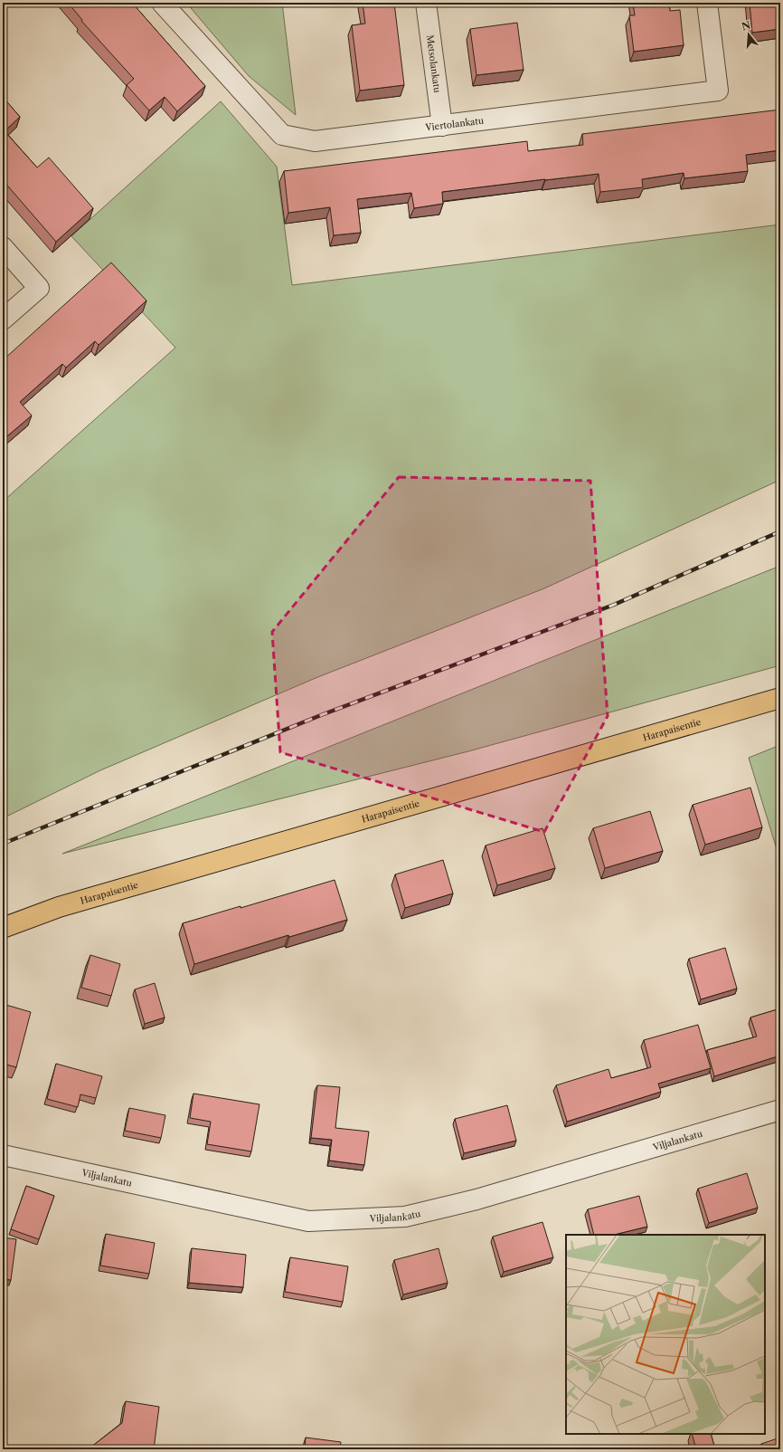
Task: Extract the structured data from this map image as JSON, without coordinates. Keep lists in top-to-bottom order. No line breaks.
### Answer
{"streets":{"main road":["Harapaisentie"],"street":["Metsolankatu","Viertolankatu","Viljalankatu"]},"crossings":[["Metsolankatu","Viertolankatu"]],"north":"top"}
